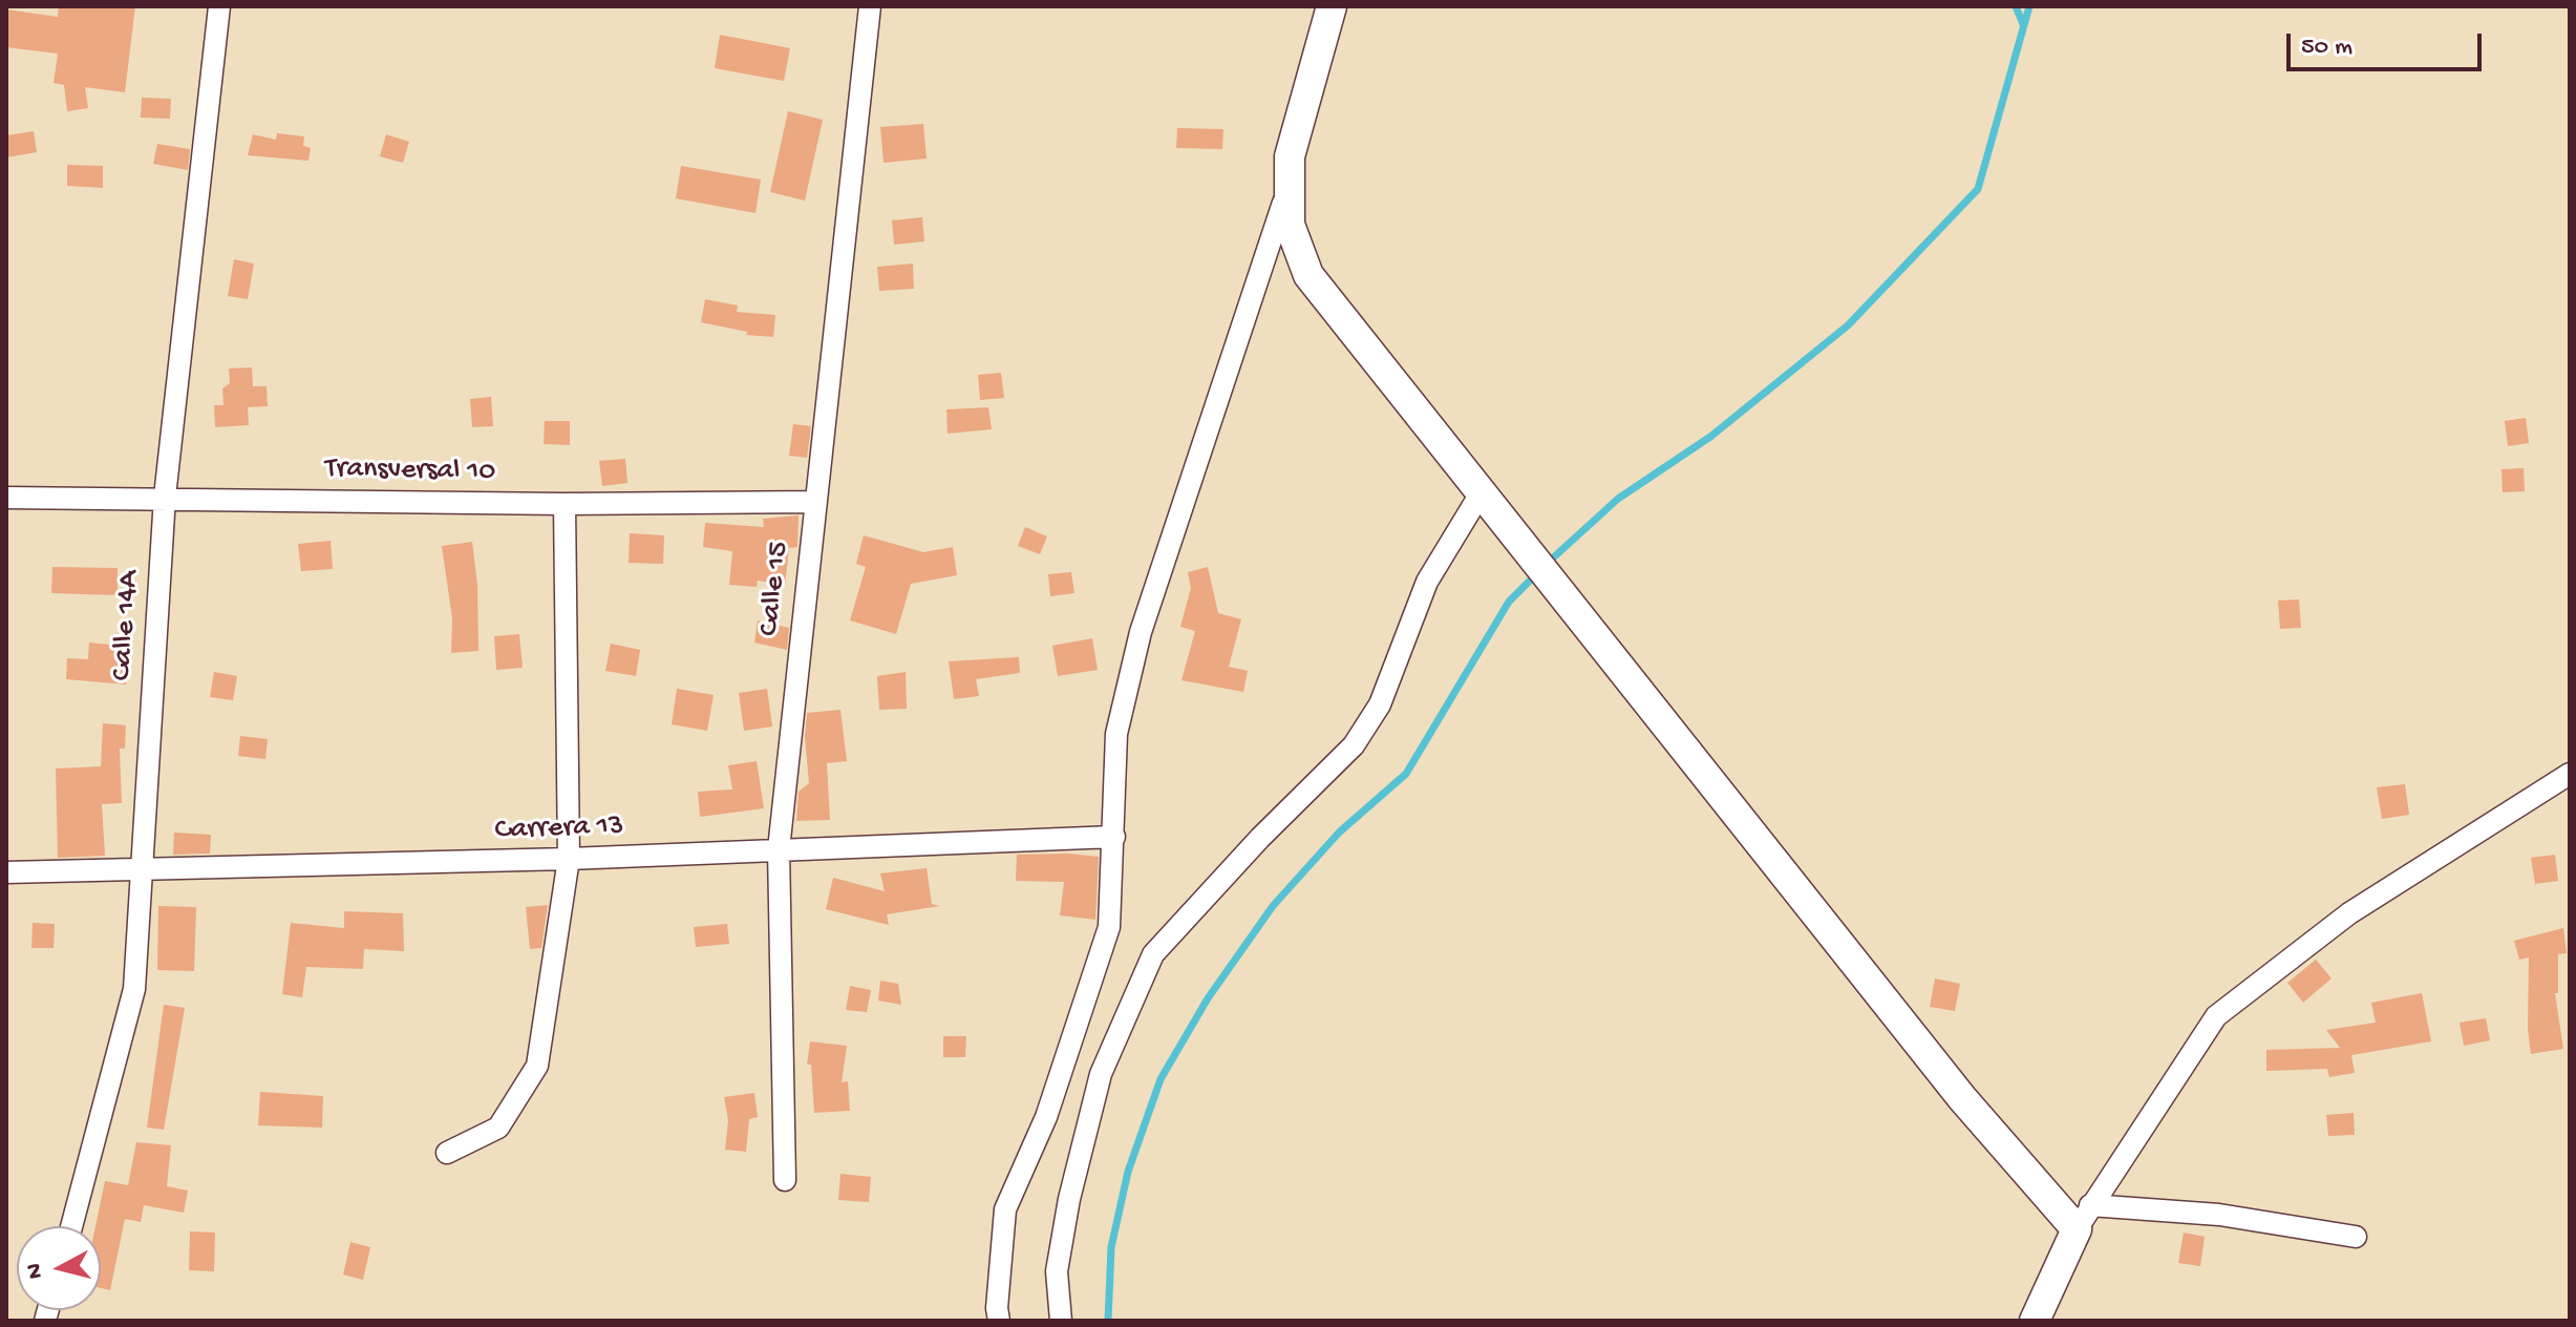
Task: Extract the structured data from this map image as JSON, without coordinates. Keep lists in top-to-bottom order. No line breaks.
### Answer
{"streets":{"street":["Transversal 10","Calle 15","Calle 14A","Carrera 13"]},"crossings":[["Transversal 10","Calle 15"],["Transversal 10","Calle 14A"],["Calle 15","Carrera 13"],["Calle 14A","Carrera 13"]],"scale_bar":"50 m","north":"left"}
